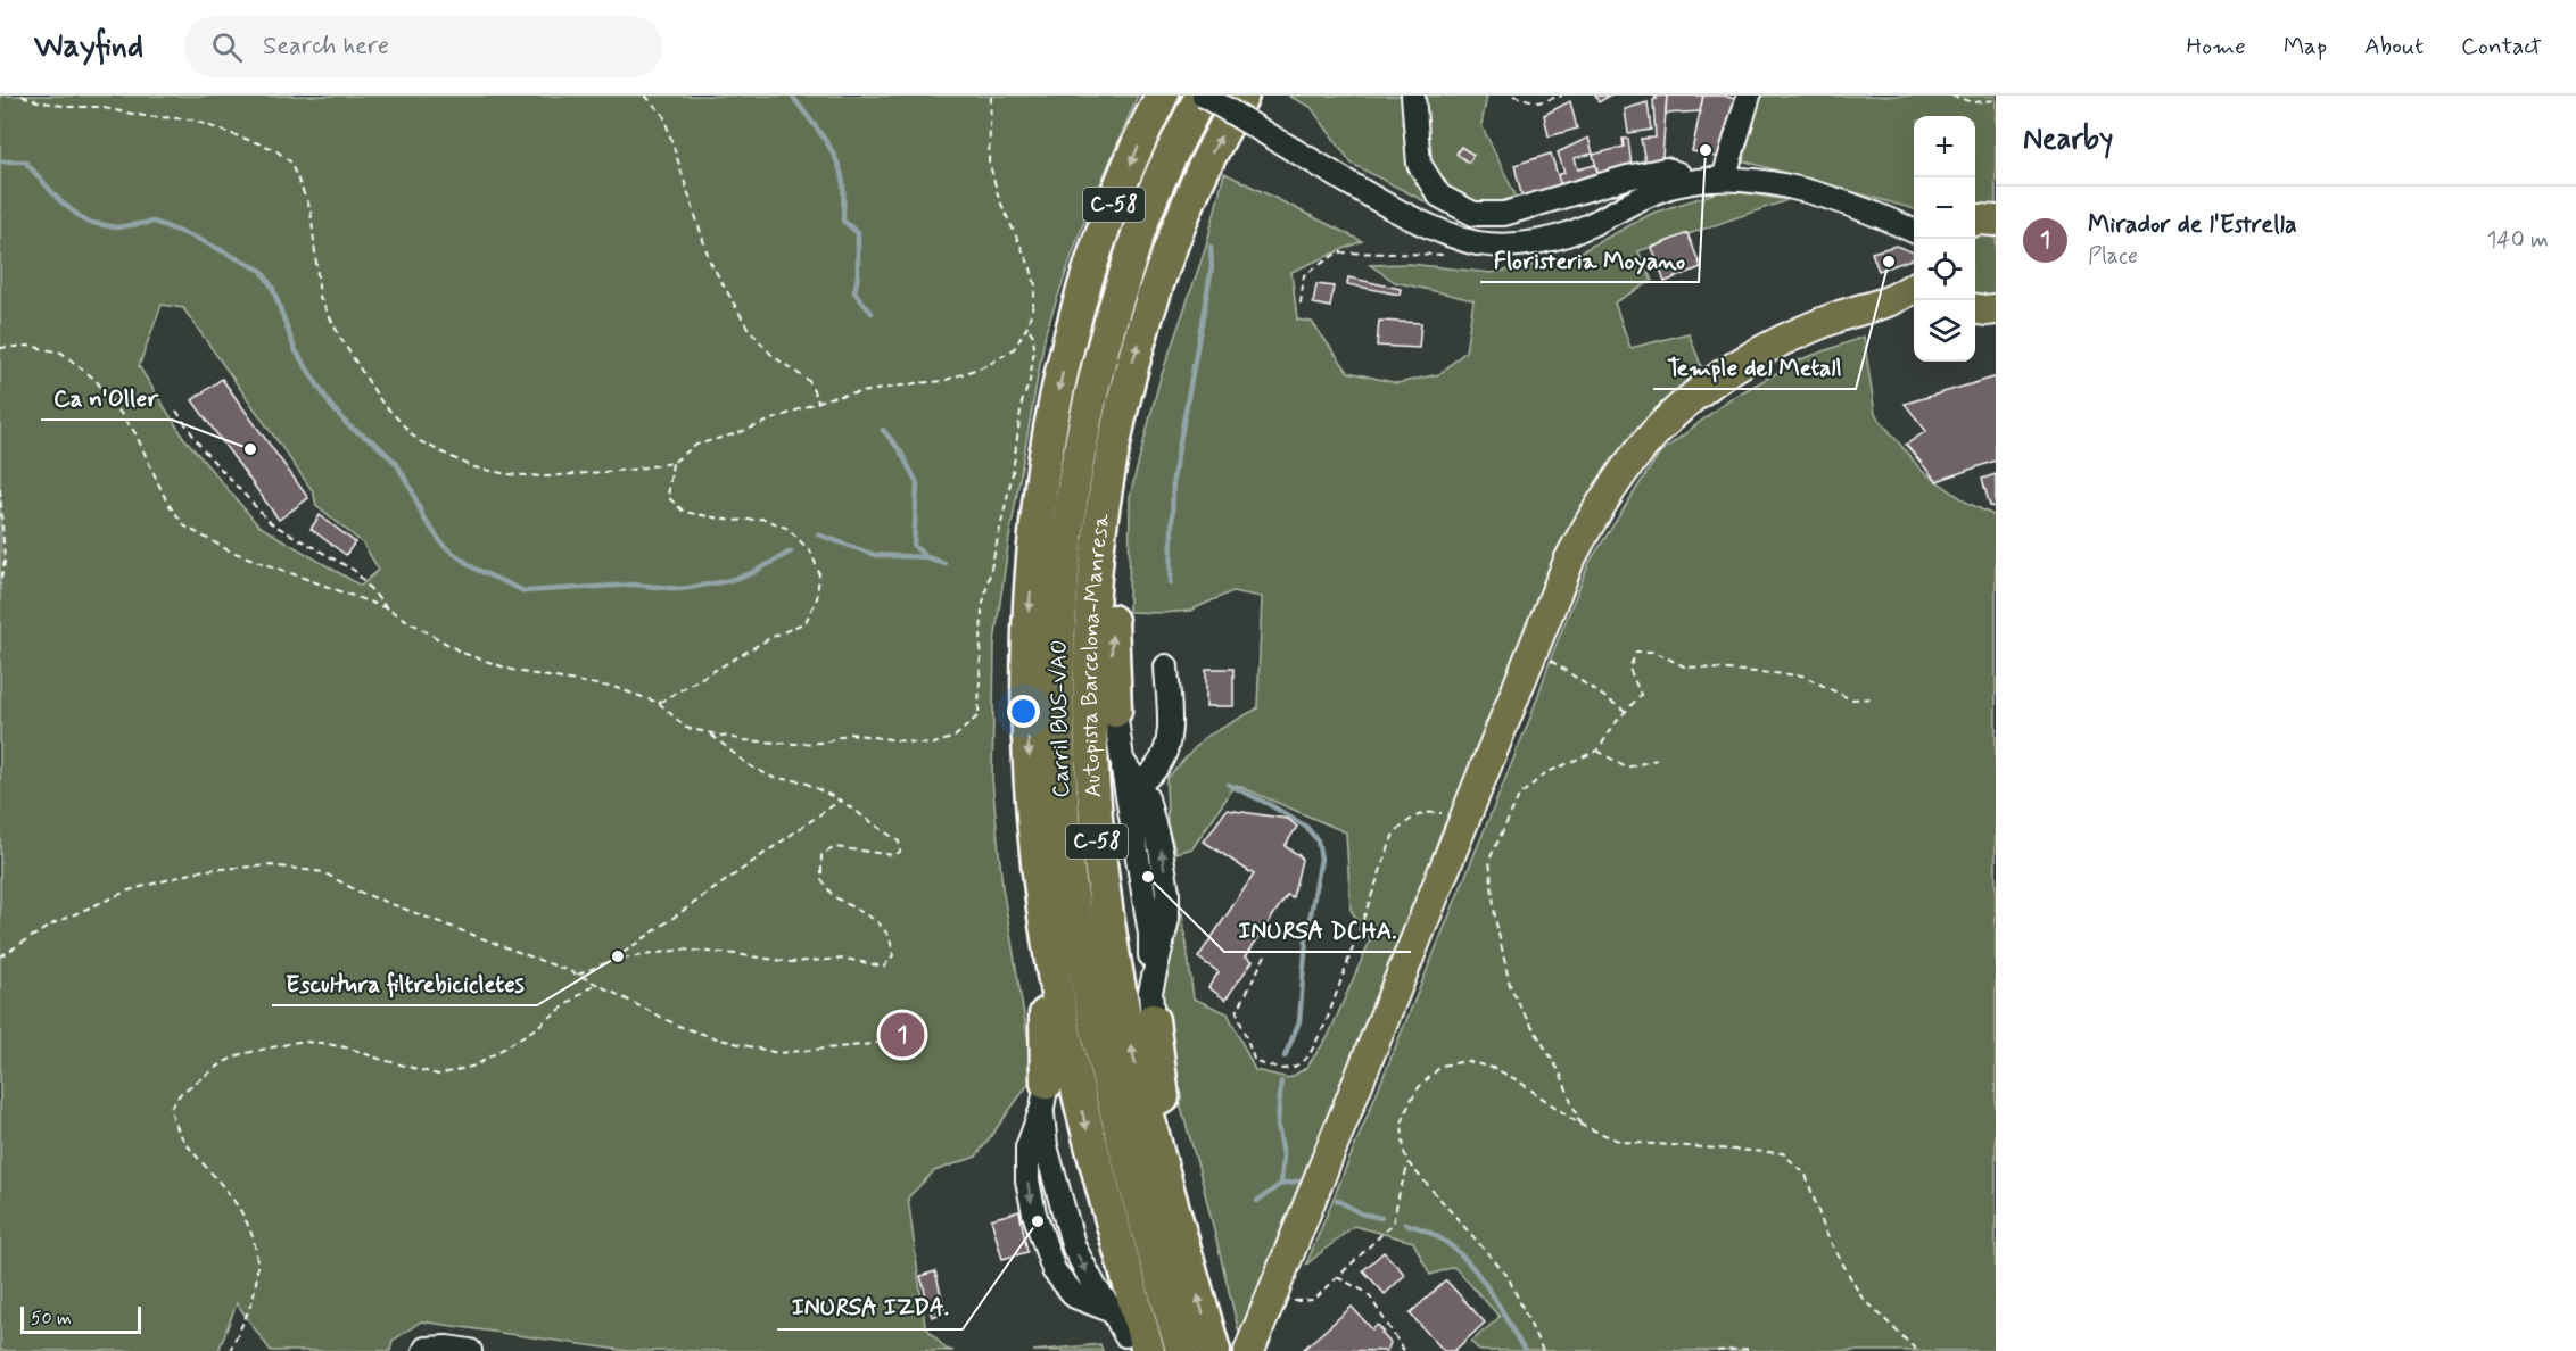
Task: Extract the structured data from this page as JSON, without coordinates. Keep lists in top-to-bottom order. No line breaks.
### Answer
{"streets":{"highway":["C-58","Autopista Barcelona-Manresa","Carril BUS-VAO"]},"places":["Floristeria Moyano","Temple del Metall","Ca n'Oller","INURSA DCHA.","Escultura filtrebicicletes","INURSA IZDA."],"scale_bar":"50 m","page":{"header":"Wayfind","search":"Search here","nav":["Home","Map","About","Contact"],"heading":"Nearby","map_buttons":["+","−"],"list":[{"mark":"1","name":"Mirador de l'Estrella","note":"Place","value":"140 m"}],"pins":"1","scale":"50 m"}}
